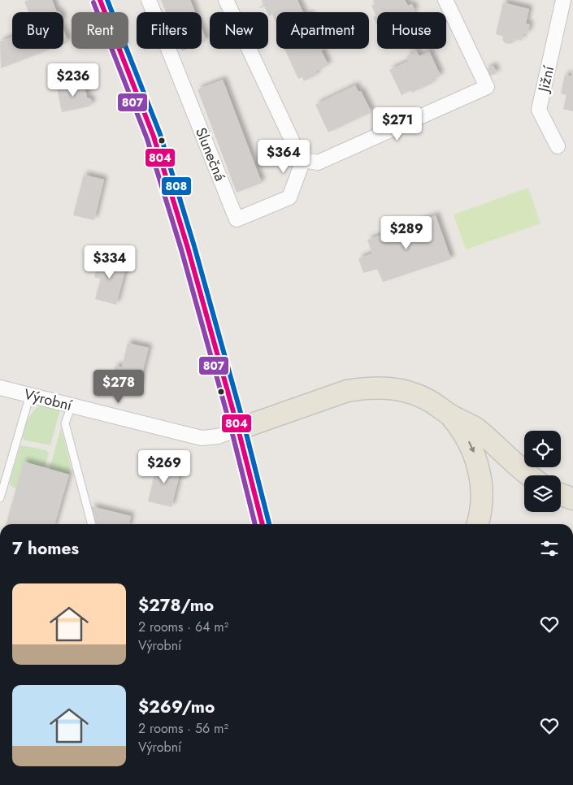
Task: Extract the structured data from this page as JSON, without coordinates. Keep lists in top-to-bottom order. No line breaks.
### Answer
{"streets":{"street":["Jižní","Slunečná","Výrobní"]},"lines":["transit line 804","transit line 808","transit line 807"],"page":{"chip":["Buy","Rent","Filters","New","Apartment","House"],"price":["$236","$271","$364","$289","$334","$278","$269"],"heading":"7 homes","list":[{"name":"$278/mo","note":"2 rooms · 64 m² · Výrobní"},{"name":"$269/mo","note":"2 rooms · 56 m² · Výrobní"}]}}
